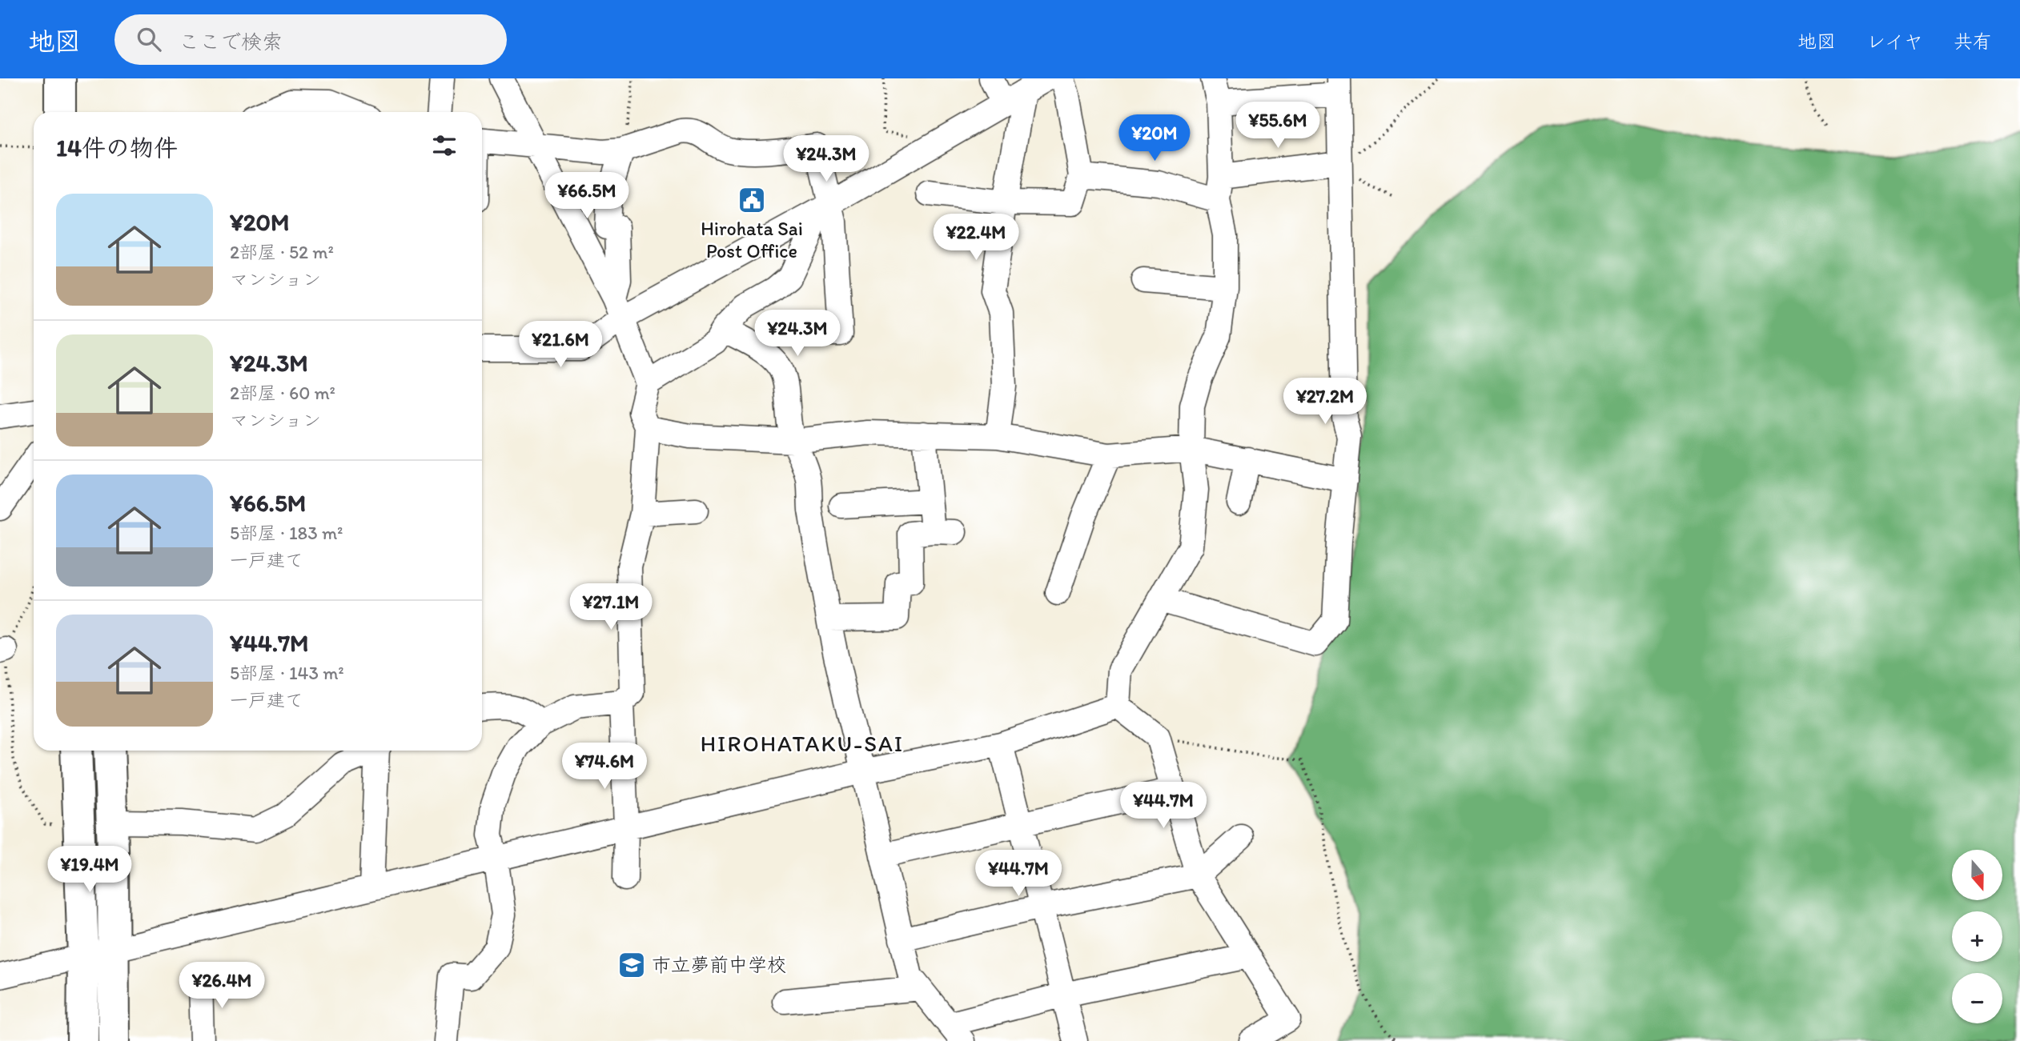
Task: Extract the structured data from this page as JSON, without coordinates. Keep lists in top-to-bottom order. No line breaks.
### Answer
{"districts":["HIROHATAKU-SAI"],"places":{"public building":["Hirohata Sai Post Office"],"school or university":["市立夢前中学校"]},"north":"bottom","page":{"header":"地図","search":"ここで検索","nav":["地図","レイヤ","共有"],"price":["¥55.6M","¥20M","¥24.3M","¥66.5M","¥22.4M","¥24.3M","¥21.6M","¥27.2M","¥27.1M","¥74.6M","¥44.7M","¥19.4M","¥44.7M","¥26.4M"],"heading":"14件の物件","list":[{"name":"¥20M","note":"2部屋 · 52 m² · マンション"},{"name":"¥24.3M","note":"2部屋 · 60 m² · マンション"},{"name":"¥66.5M","note":"5部屋 · 183 m² · 一戸建て"},{"name":"¥44.7M","note":"5部屋 · 143 m² · 一戸建て"}],"map_buttons":["+","−"]}}
